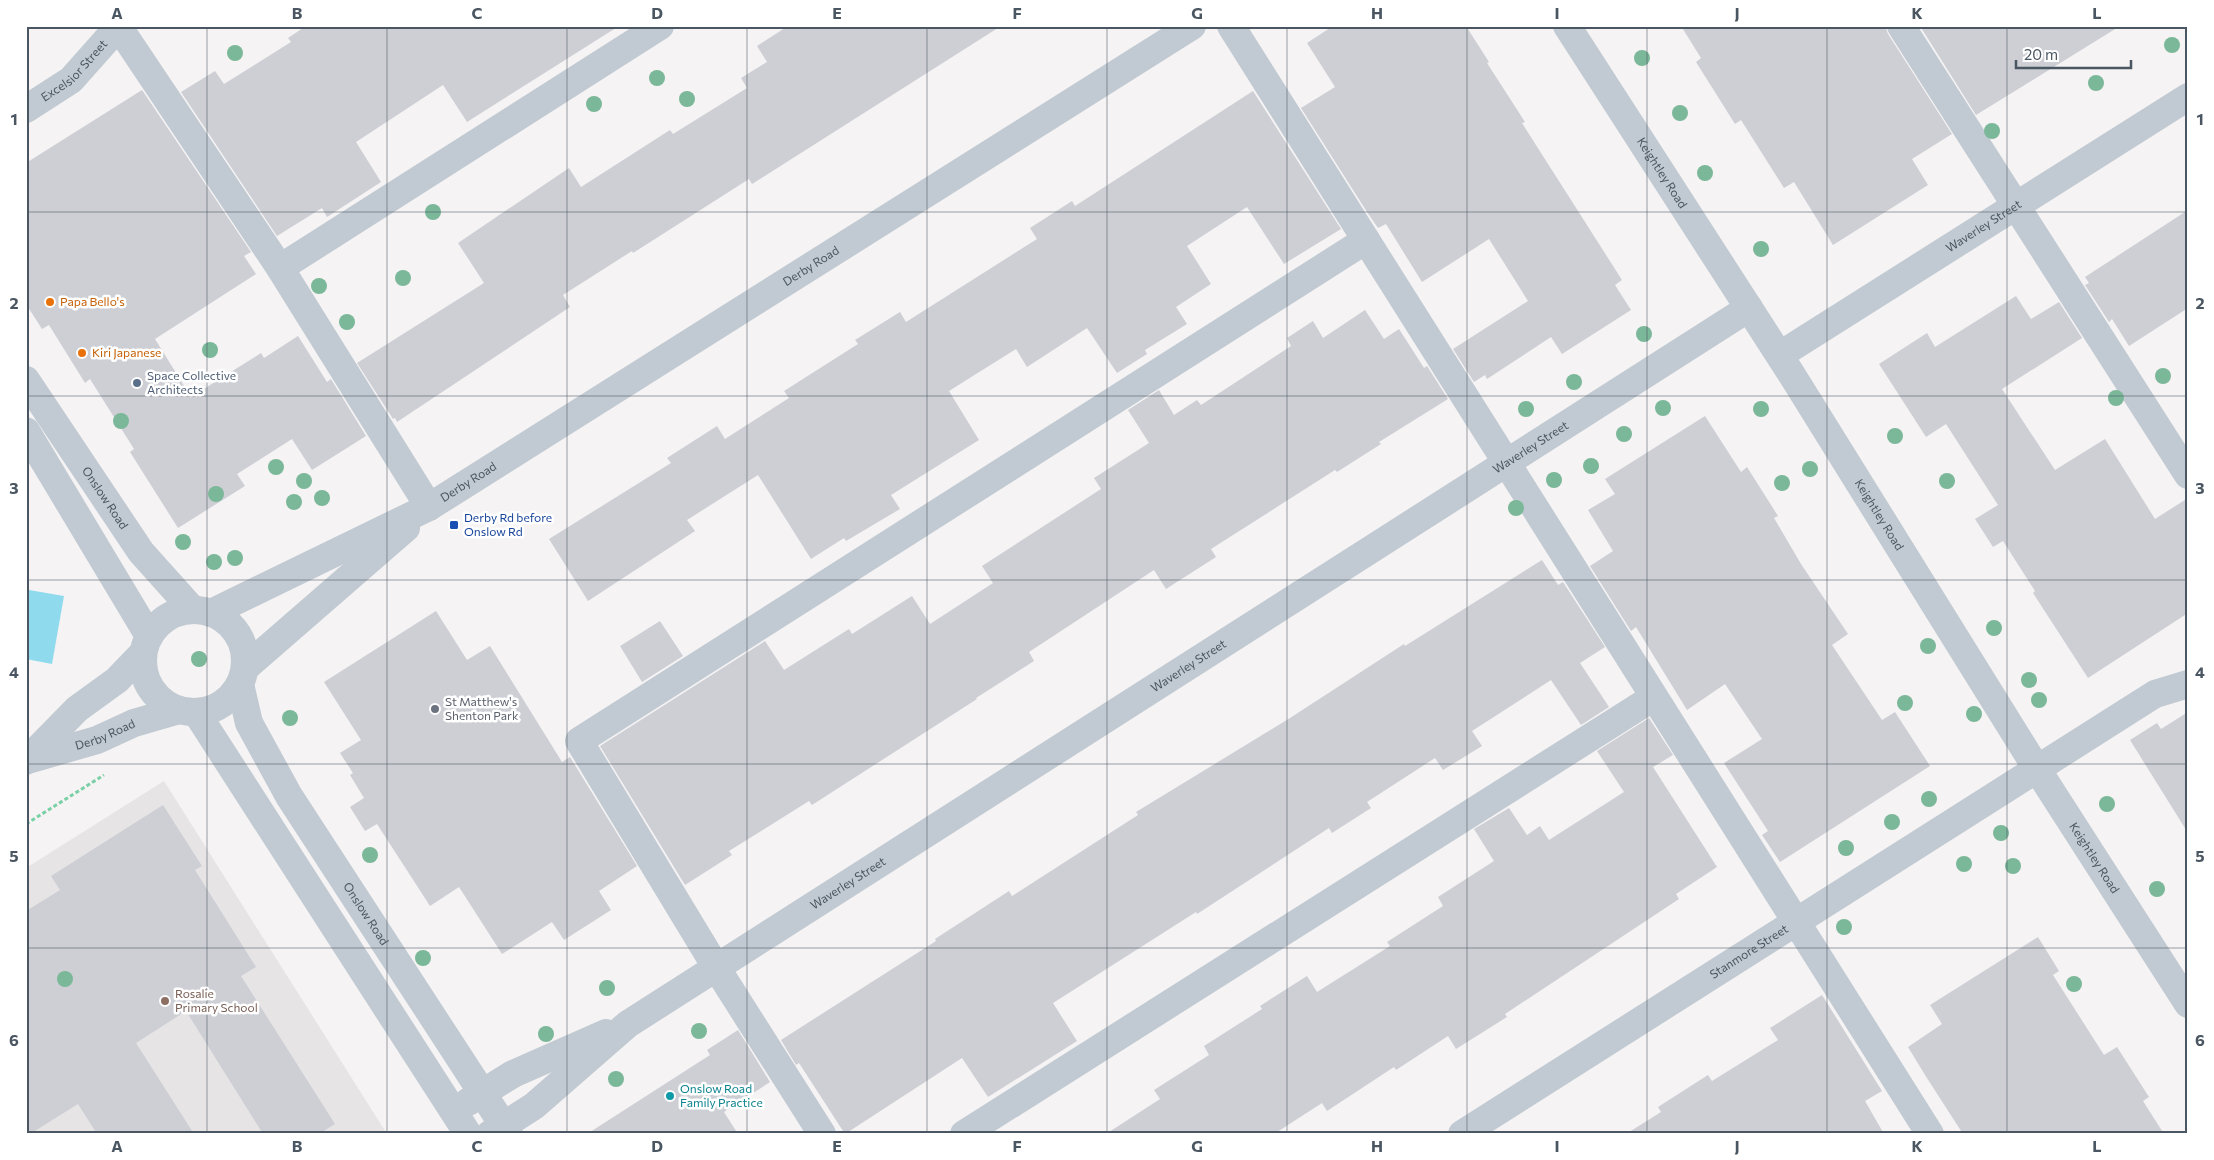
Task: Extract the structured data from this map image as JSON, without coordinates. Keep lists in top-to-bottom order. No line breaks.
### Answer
{"streets":{"street":["Excelsior Street","Keightley Road","Waverley Street","Derby Road","Onslow Road","Stanmore Street"]},"crossings":[["Keightley Road","Waverley Street"],["Keightley Road","Stanmore Street"],["Waverley Street","Onslow Road"],["Derby Road","Onslow Road"]],"places":{"other":["Papa Bello's","Kiri Japanese","Space Collective Architects","St Matthew's Shenton Park","Rosalie Primary School","Onslow Road Family Practice"],"transit":["Derby Rd before Onslow Rd"]},"scale_bar":"20 m","grid":{"columns":["A","B","C","D","E","F","G","H","I","J","K","L"],"rows":["1","2","3","4","5","6"]}}
